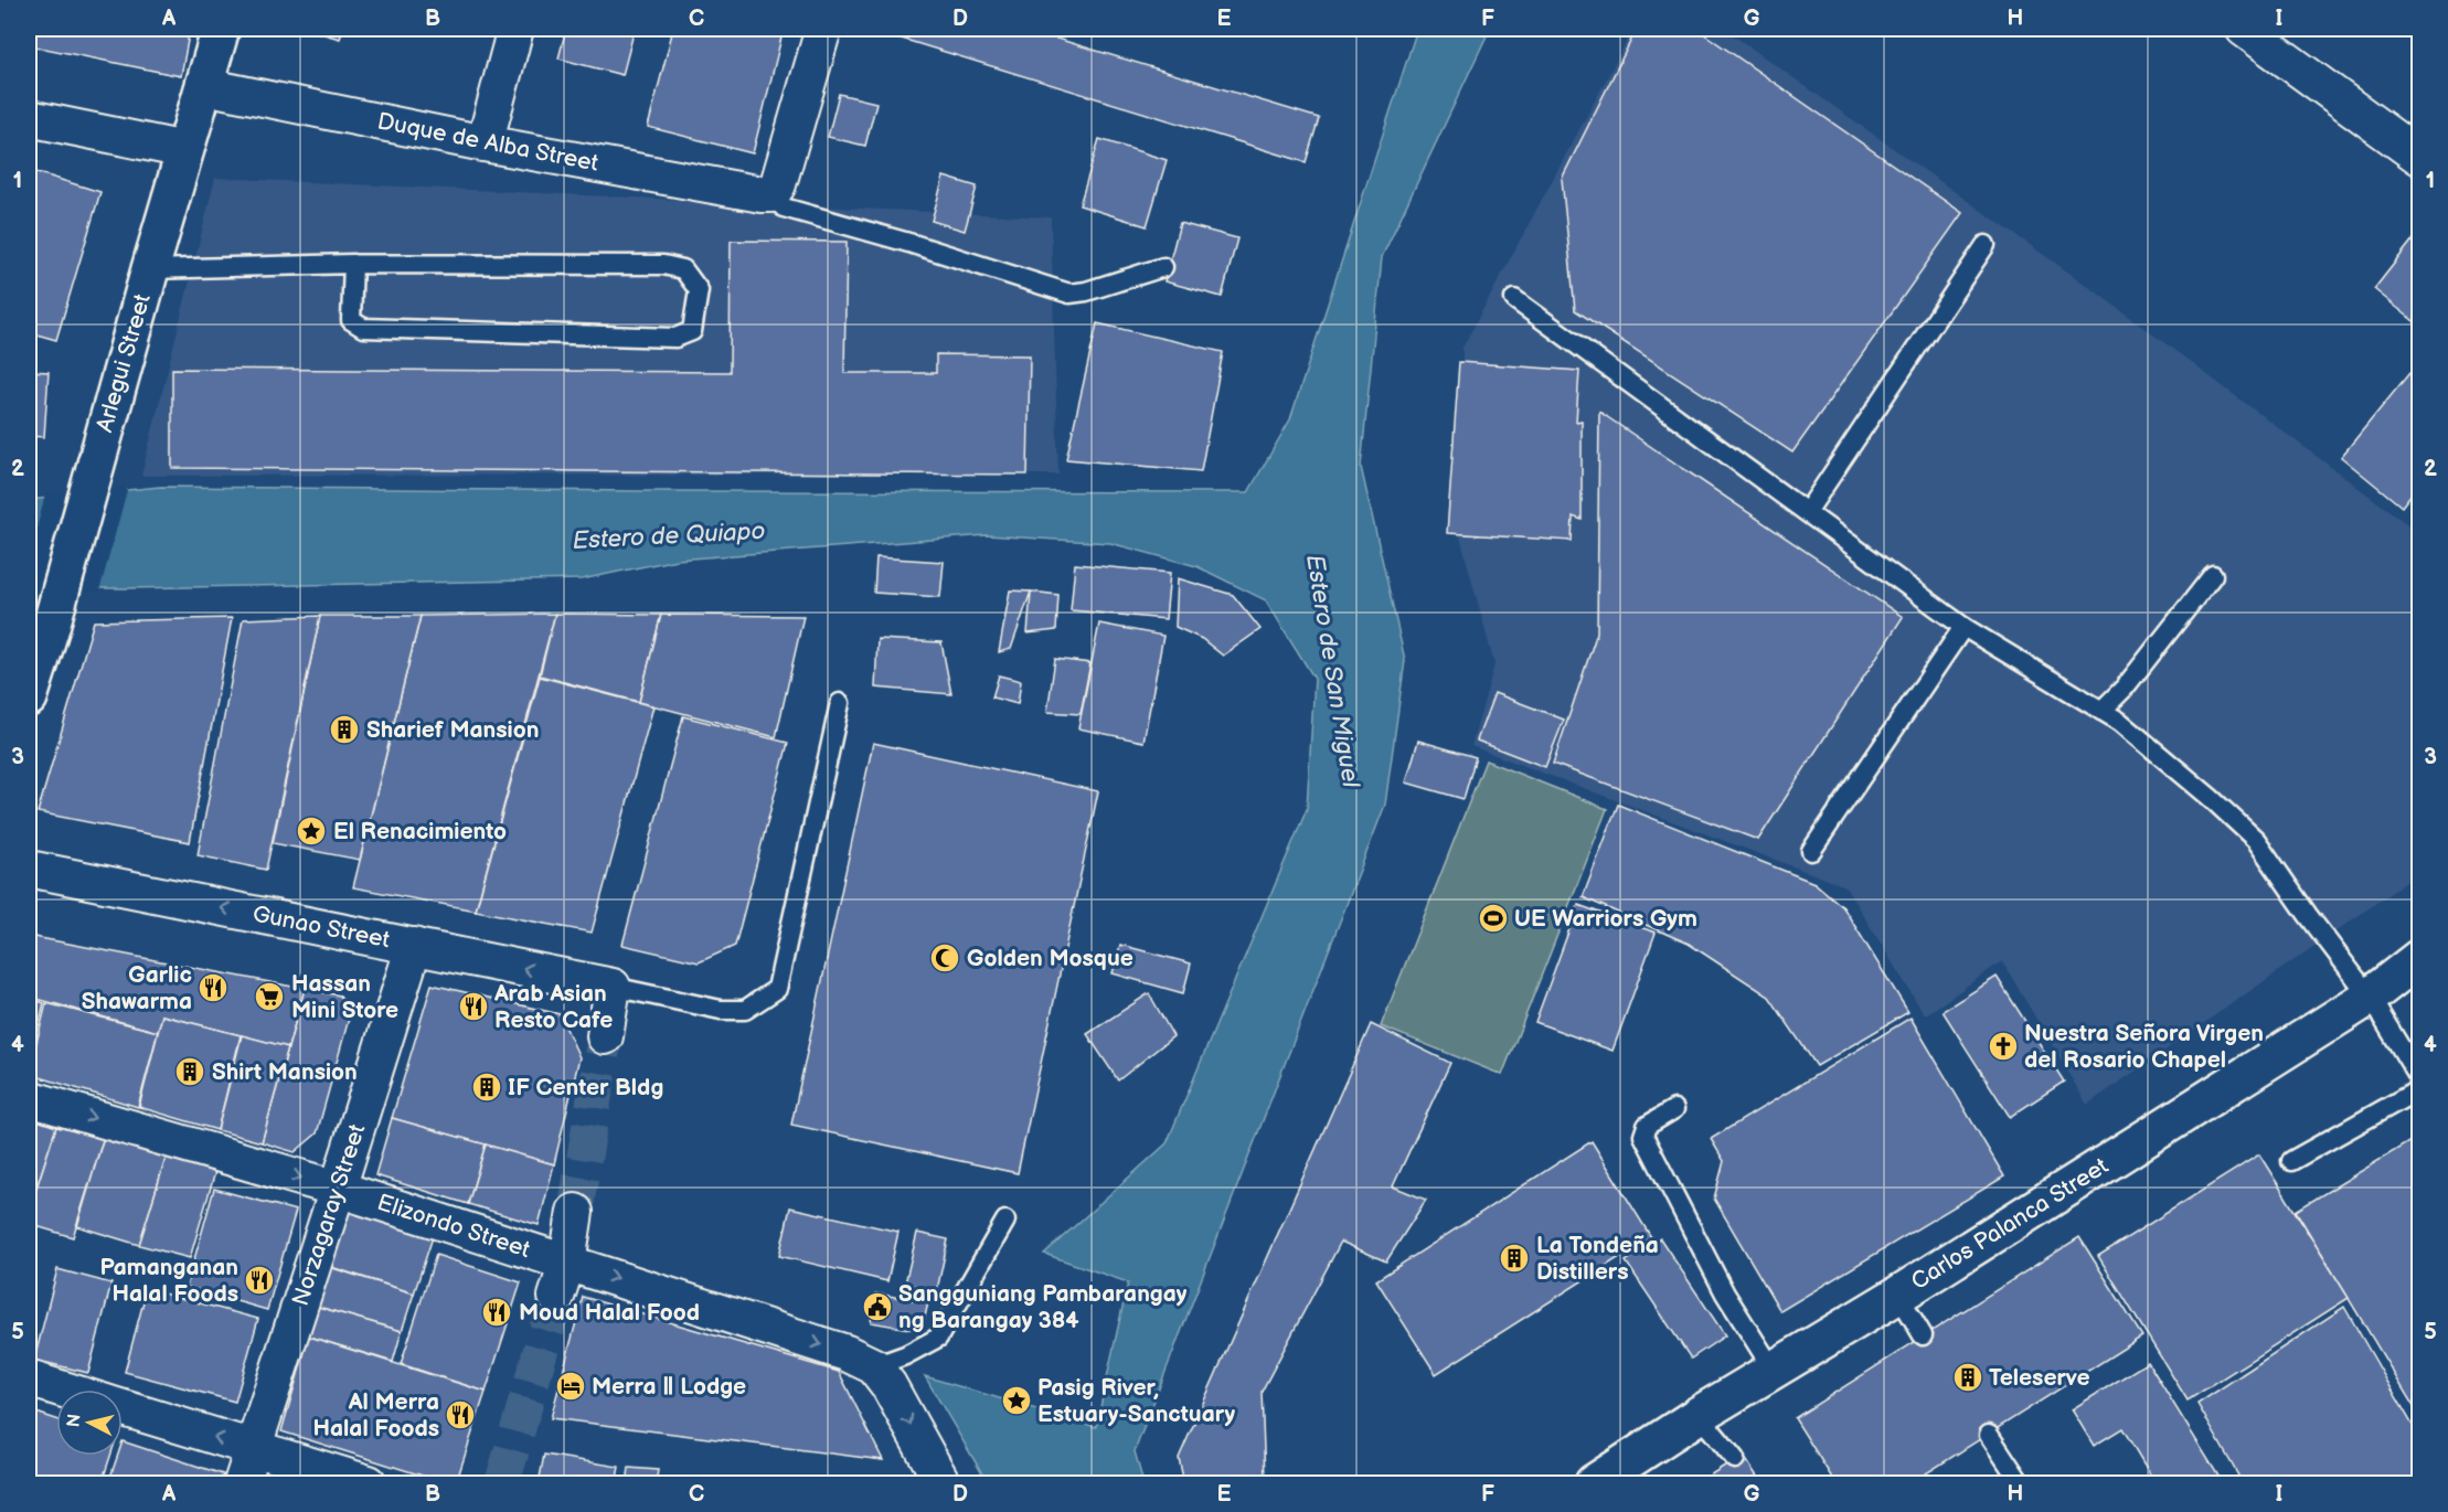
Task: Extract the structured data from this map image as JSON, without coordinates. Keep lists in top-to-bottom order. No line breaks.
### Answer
{"streets":{"street":["Duque de Alba Street","Arlegui Street","Gunao Street","Norzagaray Street","Carlos Palanca Street","Elizondo Street"]},"crossings":[["Duque de Alba Street","Arlegui Street"],["Gunao Street","Norzagaray Street"],["Norzagaray Street","Elizondo Street"]],"one_way":["Gunao Street","Elizondo Street"],"water":["Estero de Quiapo","Estero de San Miguel"],"places":{"building":["Sharief Mansion","Shirt Mansion","IF Center Bldg","La Tondeña Distillers","Teleserve"],"place":["El Renacimiento","Pasig River, Estuary-Sanctuary"],"sports":["UE Warriors Gym"],"mosque":["Golden Mosque"],"restaurant":["Garlic Shawarma","Arab Asian Resto Cafe","Pamanganan Halal Foods","Moud Halal Food","Al Merra Halal Foods"],"supermarket":["Hassan Mini Store"],"church":["Nuestra Señora Virgen del Rosario Chapel"],"public building":["Sangguniang Pambarangay ng Barangay 384"],"hotel":["Merra Ⅱ Lodge"]},"north":"left","grid":{"columns":["A","B","C","D","E","F","G","H","I"],"rows":["1","2","3","4","5"]}}
